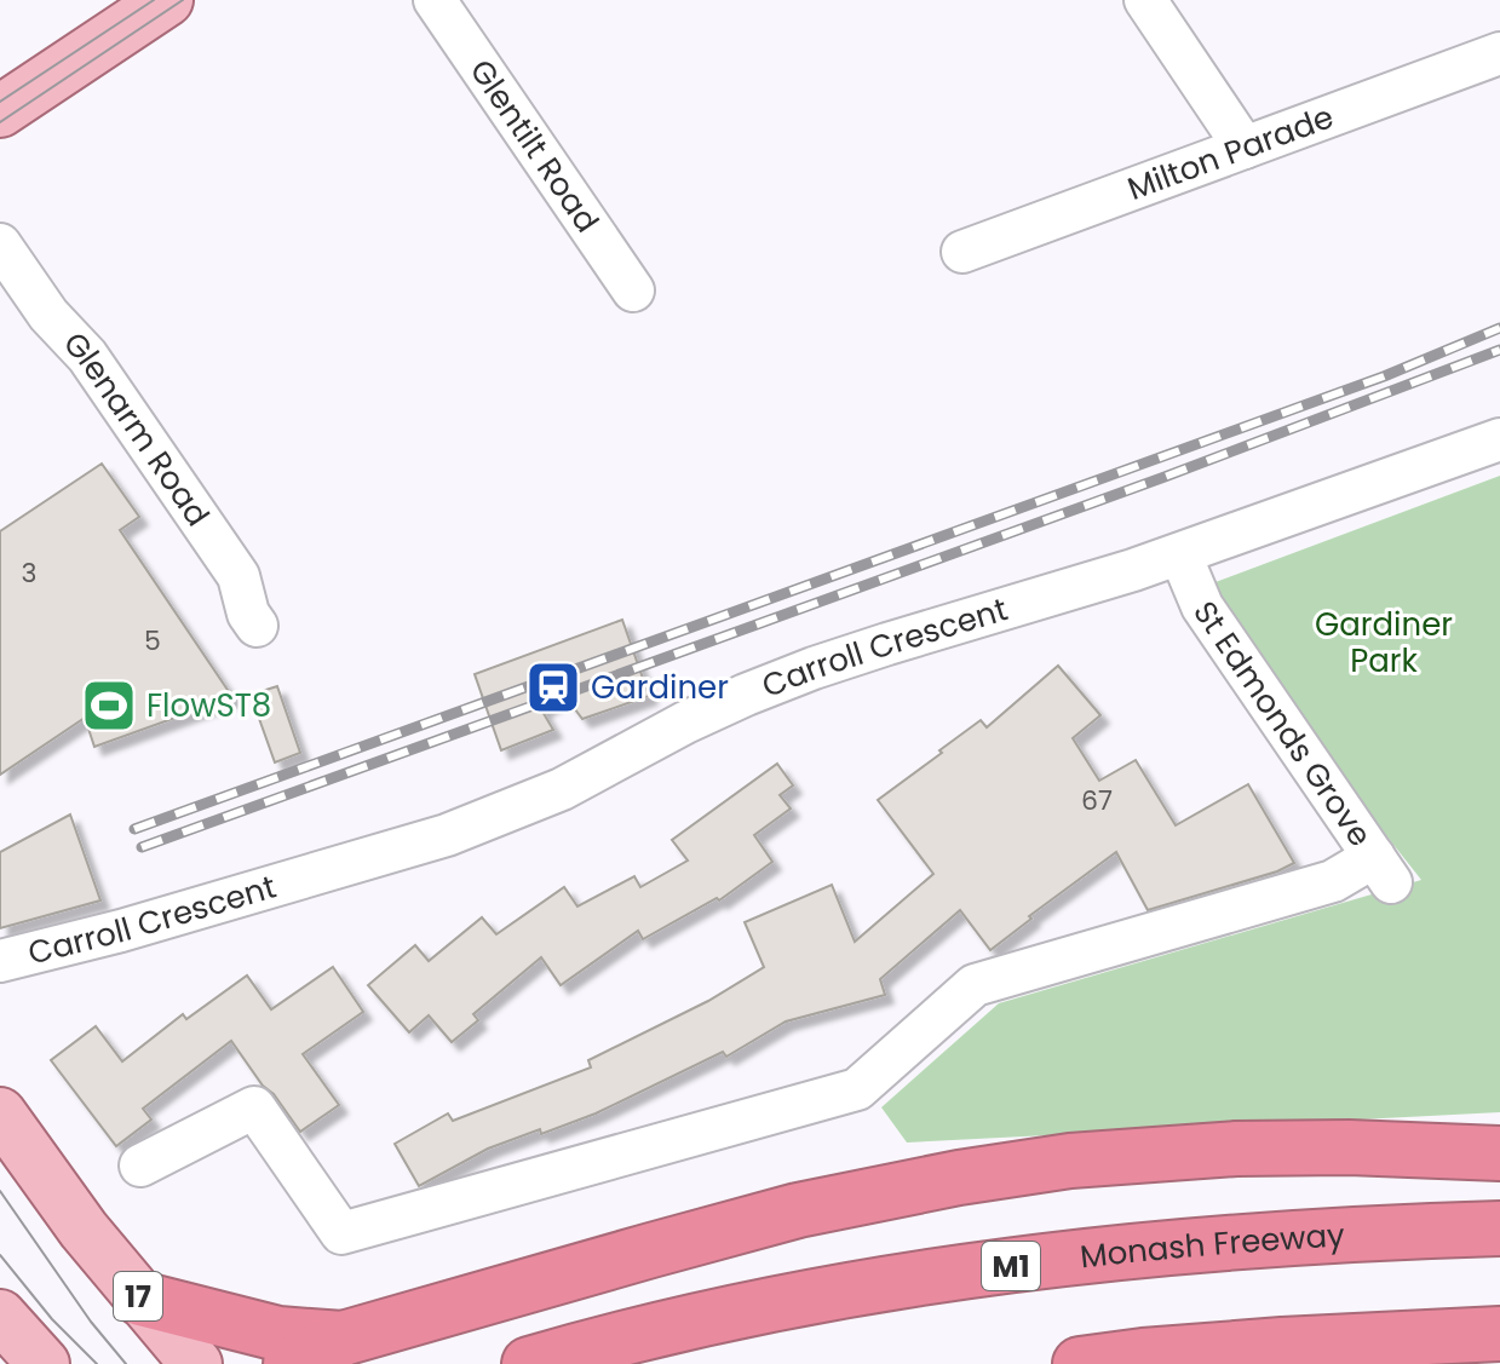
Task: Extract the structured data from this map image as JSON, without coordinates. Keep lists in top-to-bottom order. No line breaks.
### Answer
{"streets":{"highway":["Monash Freeway","M1"],"main road":["17"],"street":["Glentilt Road","Milton Parade","Glenarm Road","Carroll Crescent","St Edmonds Grove"]},"crossings":[["Carroll Crescent","St Edmonds Grove"]],"parks":["Gardiner Park"],"places":{"station":["Gardiner"],"sports":["FlowST8"]},"house_numbers":["3","5","67"]}
